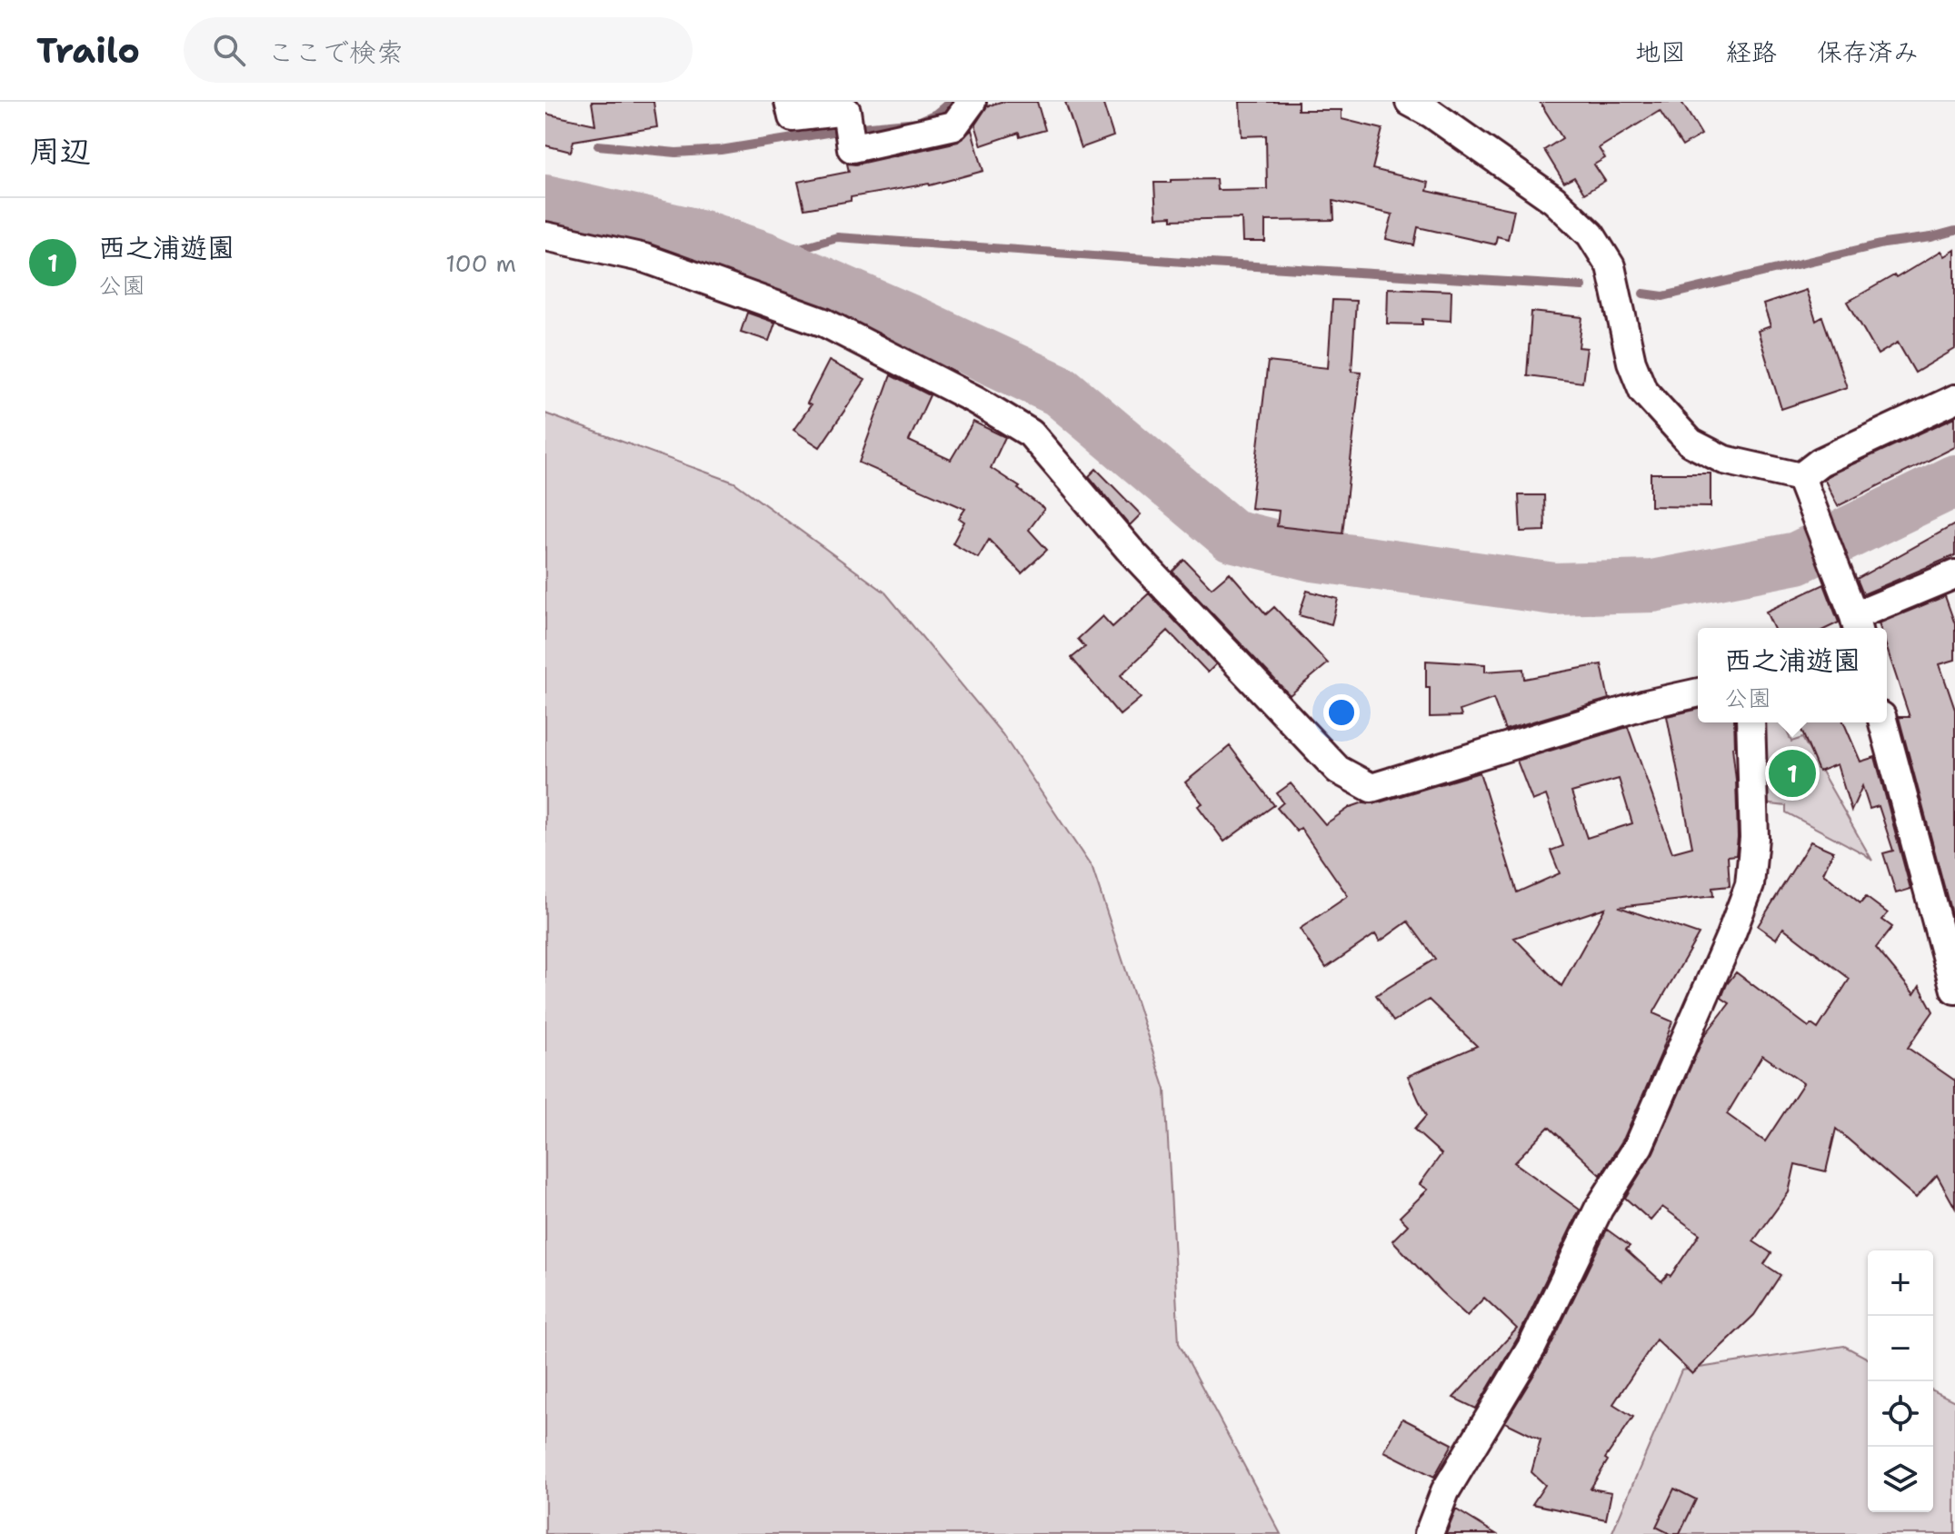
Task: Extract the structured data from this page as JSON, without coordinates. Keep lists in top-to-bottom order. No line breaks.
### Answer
{"page":{"header":"Trailo","search":"ここで検索","nav":["地図","経路","保存済み"],"heading":"周辺","list":[{"mark":"1","name":"西之浦遊園","note":"公園","value":"100 m"}],"popup":["西之浦遊園","公園"],"pins":"1","map_buttons":["+","−"]}}
